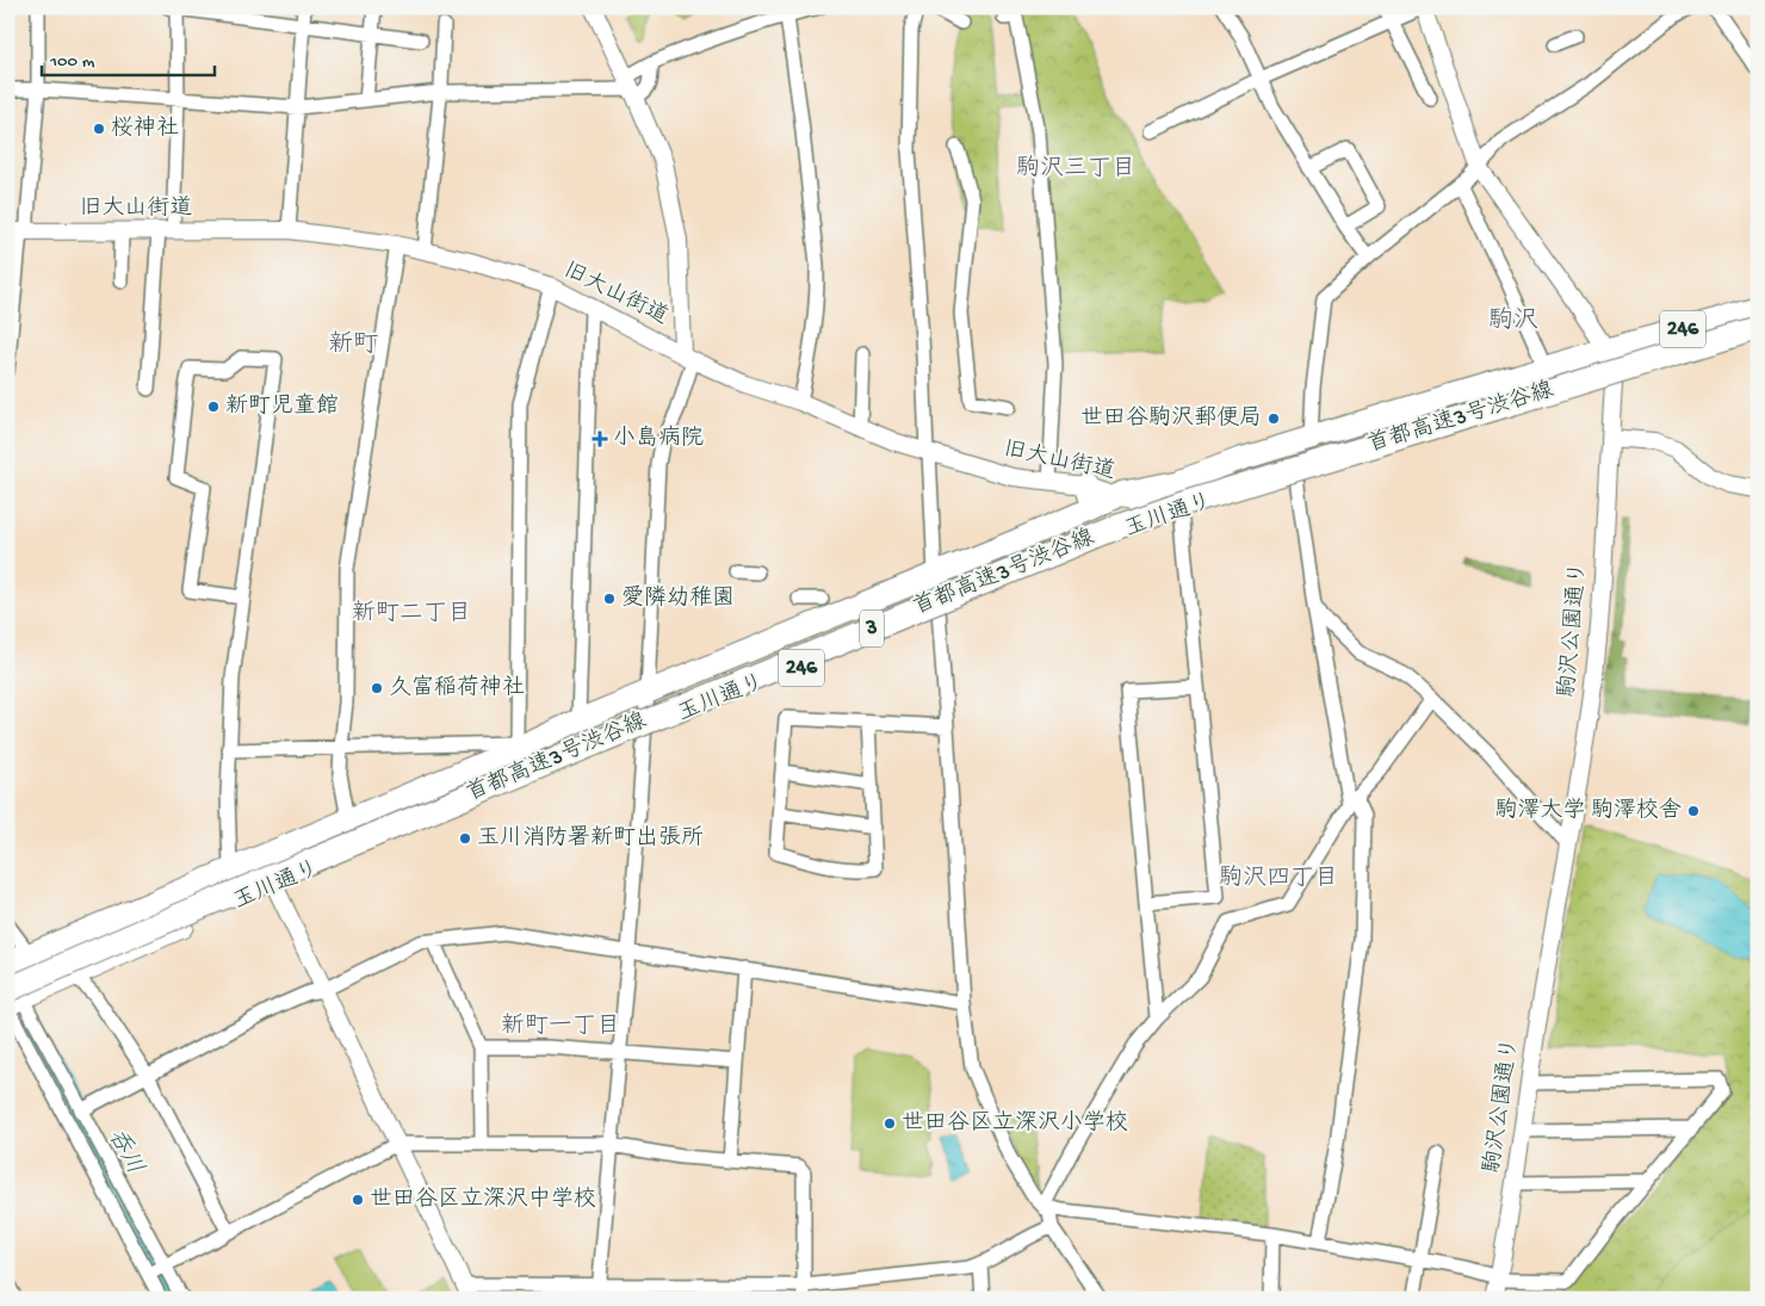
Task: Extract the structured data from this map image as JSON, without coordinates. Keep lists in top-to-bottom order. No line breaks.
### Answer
{"streets":{"highway":["246","首都高速3号渋谷線","玉川通り","3"],"street":["旧大山街道","駒沢公園通り"]},"crossings":[["旧大山街道","玉川通り"],["首都高速3号渋谷線","玉川通り"],["玉川通り","駒沢公園通り"]],"districts":["駒沢三丁目","駒沢","新町","新町二丁目","駒沢四丁目","新町一丁目"],"water":["呑川"],"places":{"other":["桜神社","新町児童館","世田谷駒沢郵便局","愛隣幼稚園","久富稲荷神社","駒澤大学 駒澤校舎","玉川消防署新町出張所","世田谷区立深沢小学校","世田谷区立深沢中学校"],"health":["小島病院"]},"scale_bar":"100 m"}
